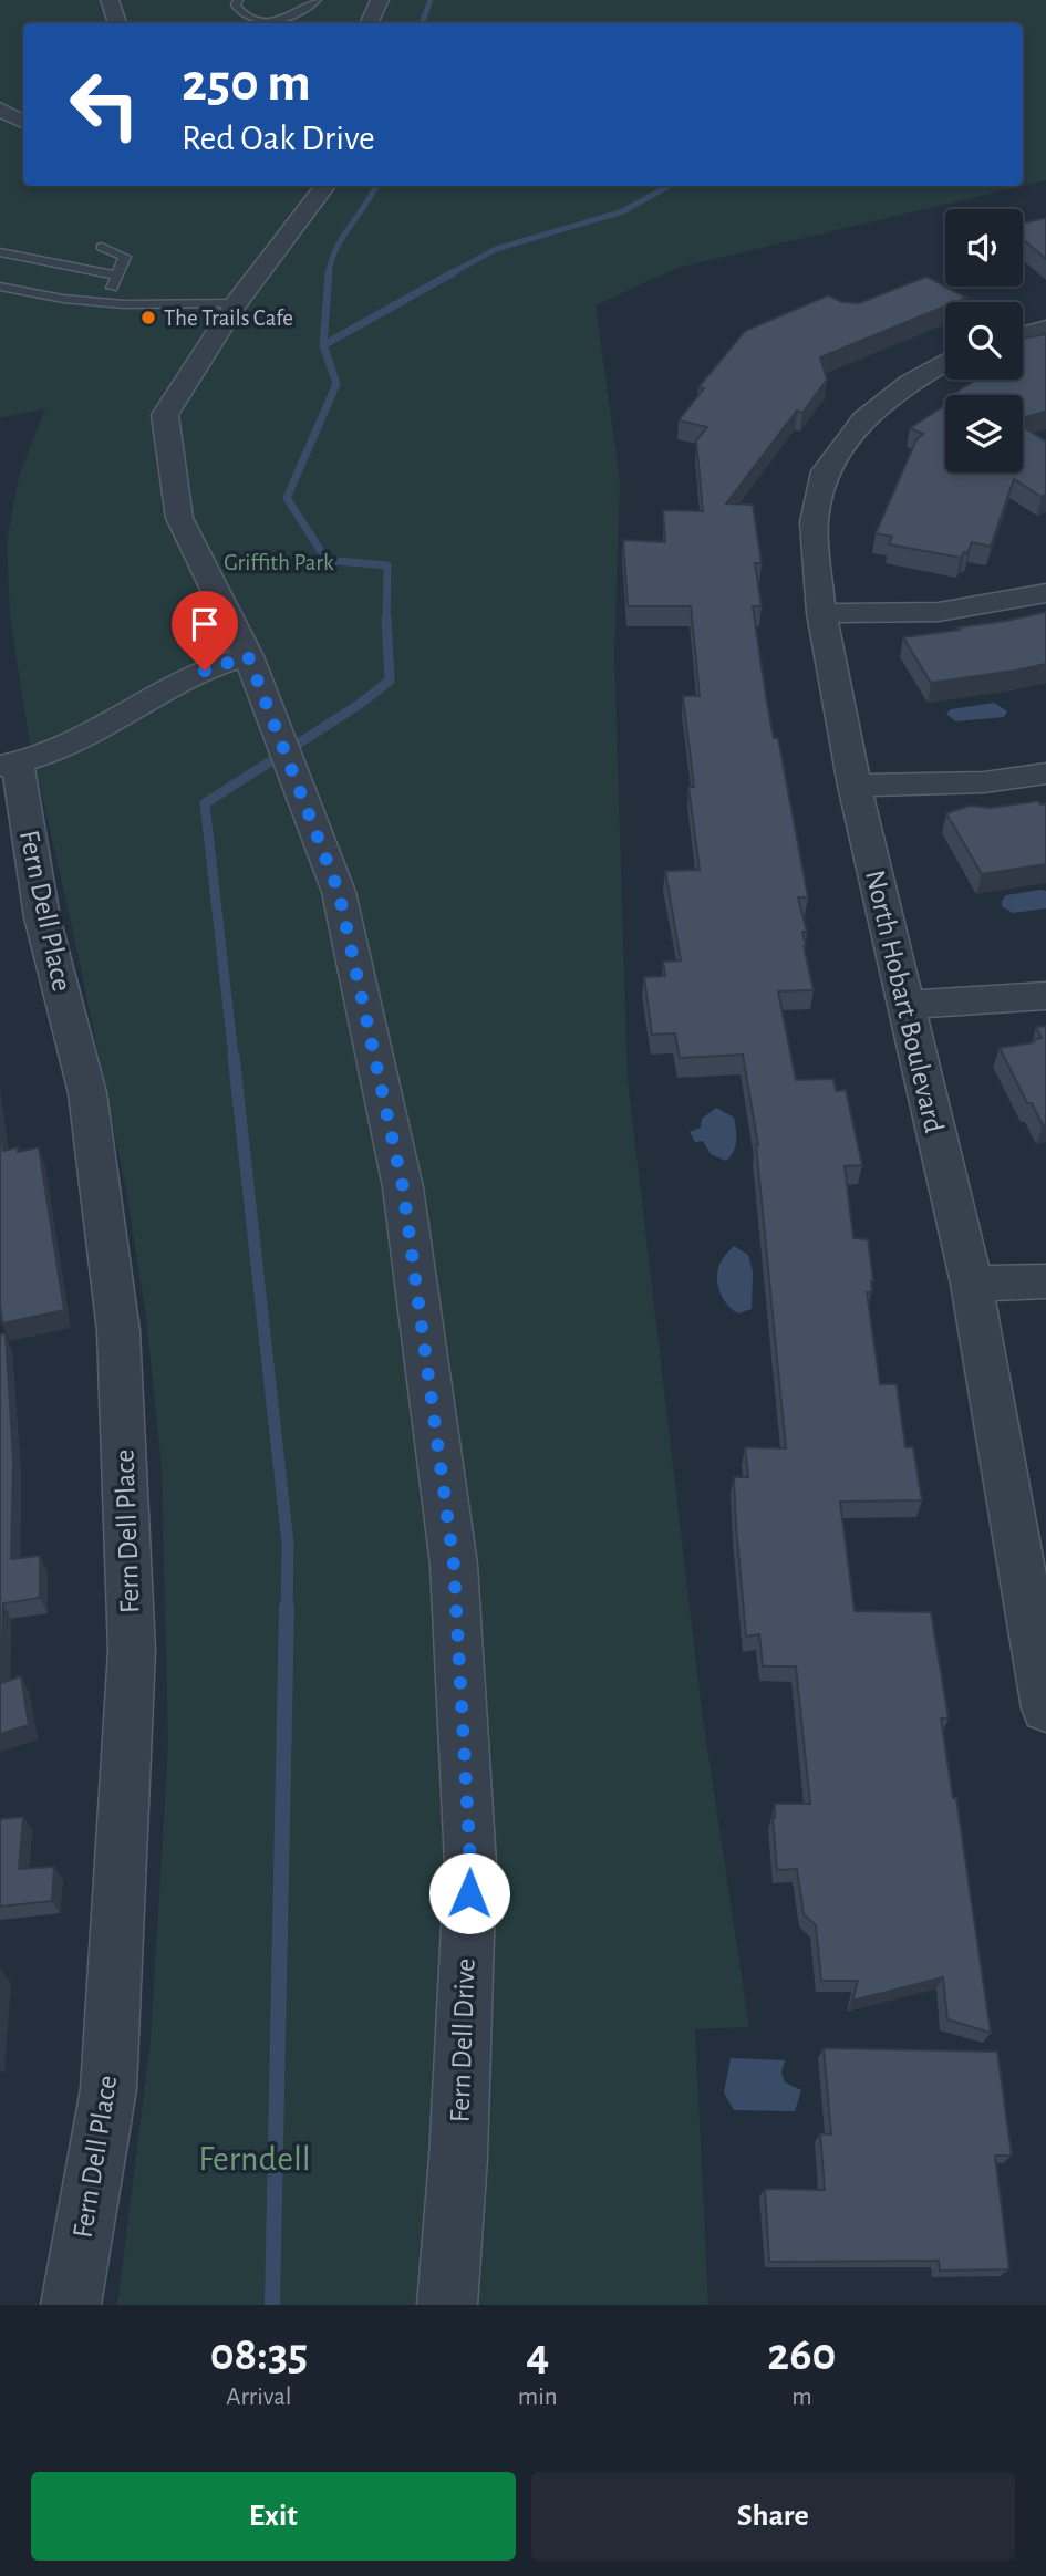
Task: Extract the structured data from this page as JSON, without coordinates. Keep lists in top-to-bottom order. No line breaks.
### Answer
{"streets":{"street":["Fern Dell Place","North Hobart Boulevard","Fern Dell Drive"]},"parks":["Griffith Park","Ferndell"],"places":["The Trails Cafe"],"page":{"turn":["250 m","Red Oak Drive"],"eta":["08:35","Arrival","4","min","260","m"],"buttons":["Exit","Share"]}}
